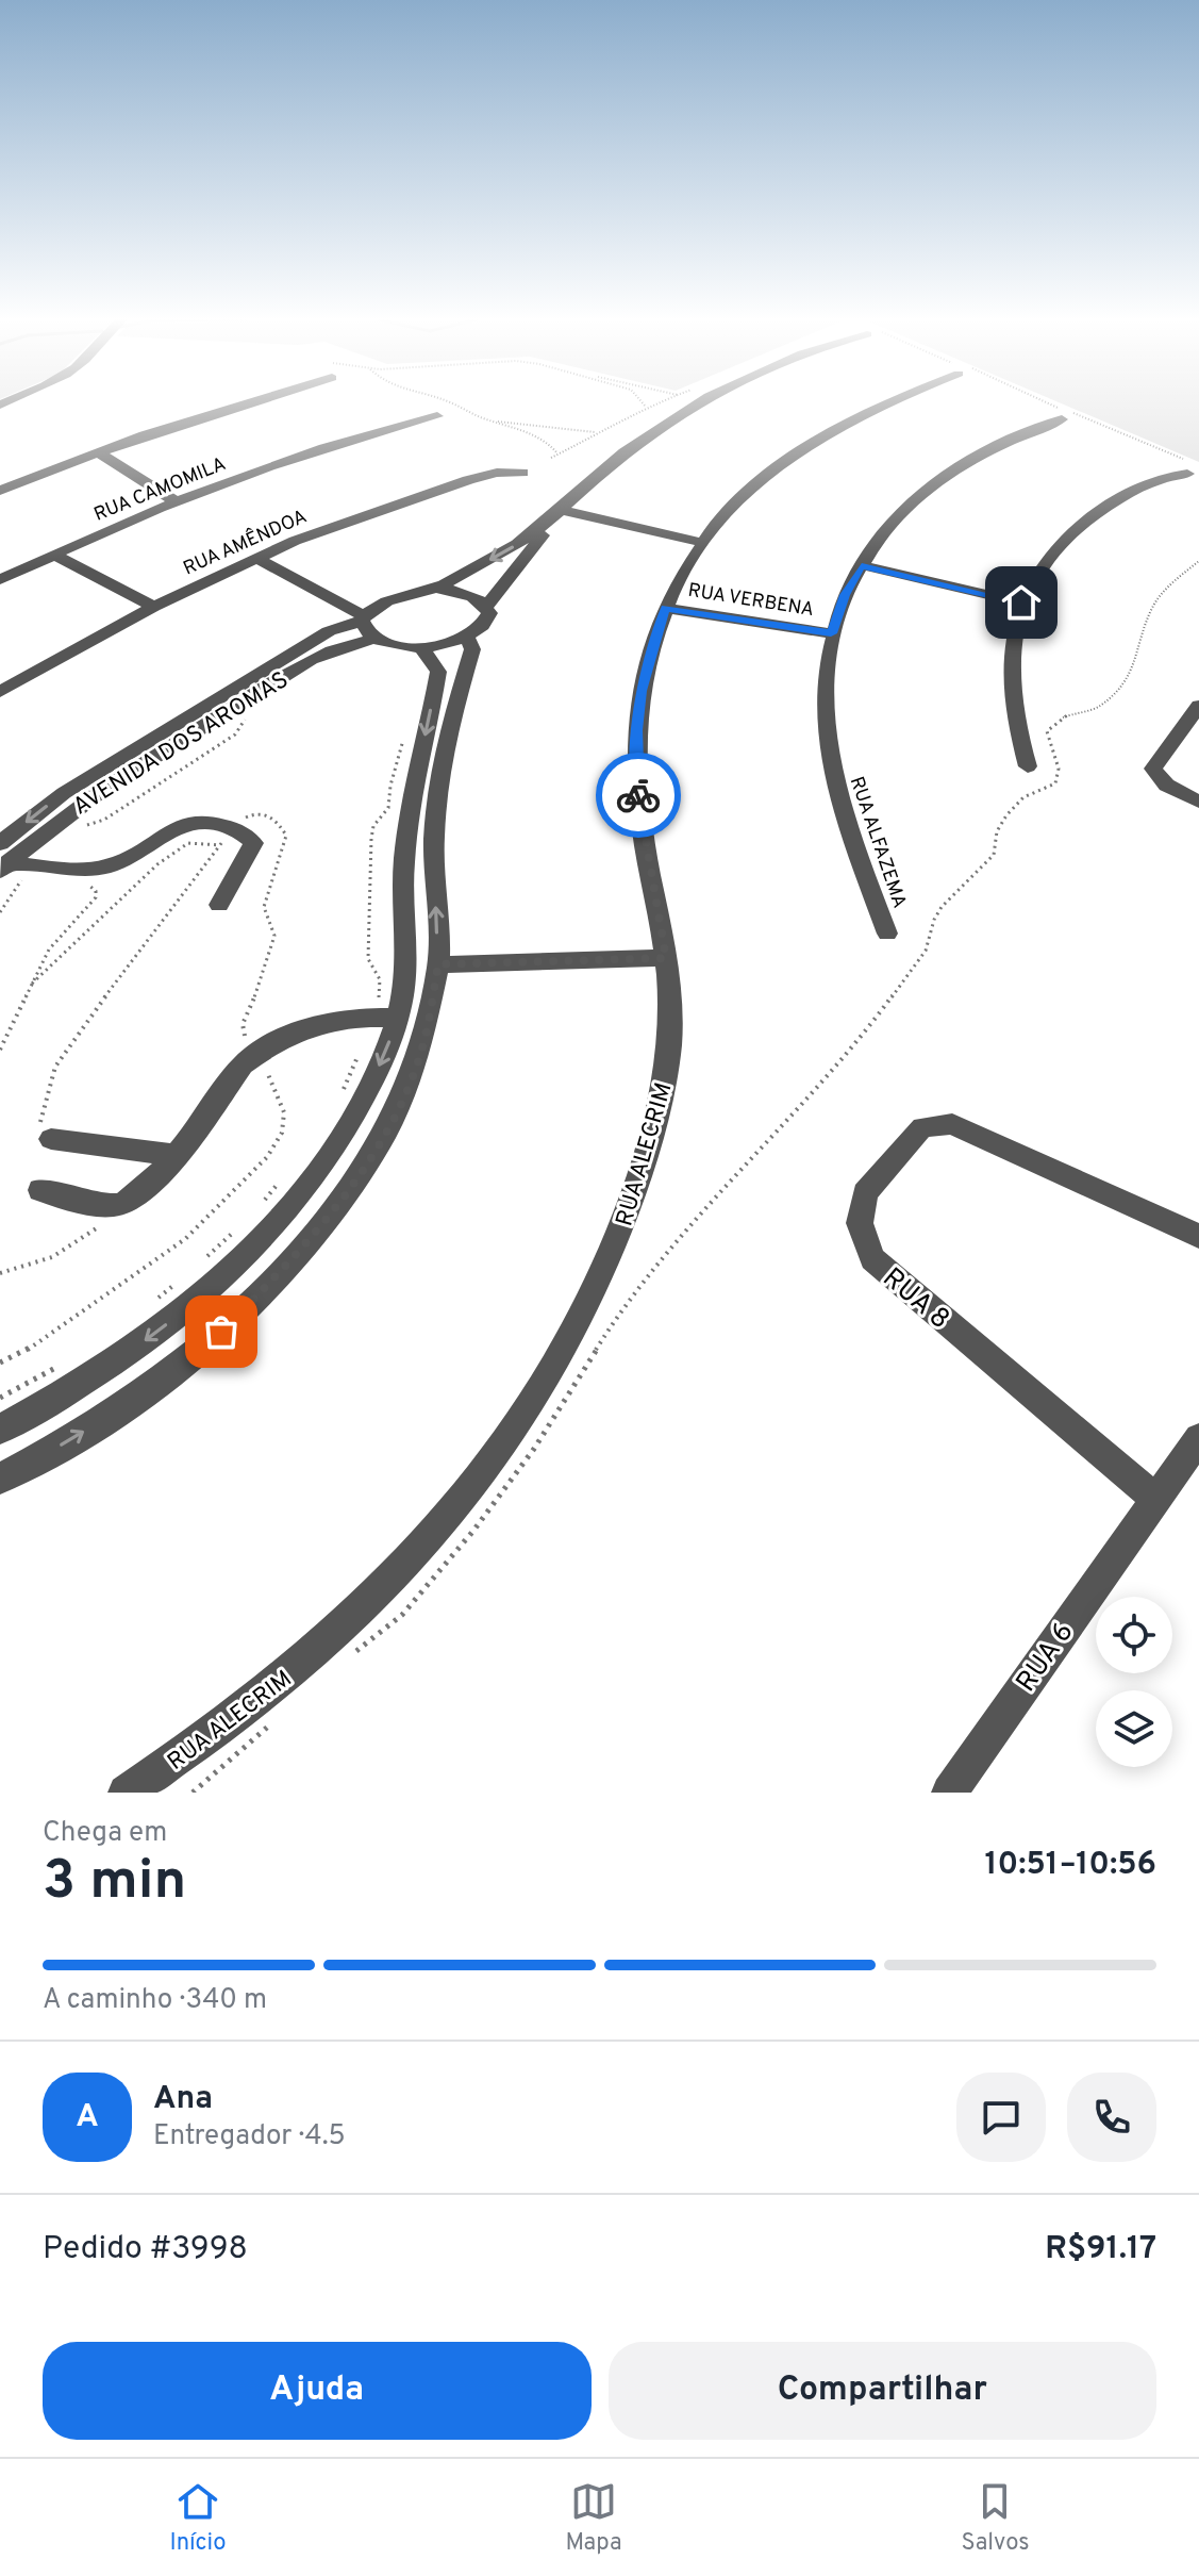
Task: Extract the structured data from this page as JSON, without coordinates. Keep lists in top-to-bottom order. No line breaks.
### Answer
{"streets":{"street":["RUA CAMOMILA","RUA AMÊNDOA","RUA VERBENA","AVENIDA DOS AROMAS","RUA ALFAZEMA","RUA ALECRIM","RUA 8","RUA 6"]},"crossings":[["RUA VERBENA","RUA ALFAZEMA"],["RUA VERBENA","RUA ALECRIM"],["RUA 8","RUA 6"]],"page":{"heading":["3 min","Chega em","10:51–10:56"],"panel":["Ana","Entregador · 4.5","Pedido #3998","R$91.17"],"bar":"A caminho · 340 m","round":"A","buttons":["Ajuda","Compartilhar"],"tabs":["Início","Mapa","Salvos"]}}
